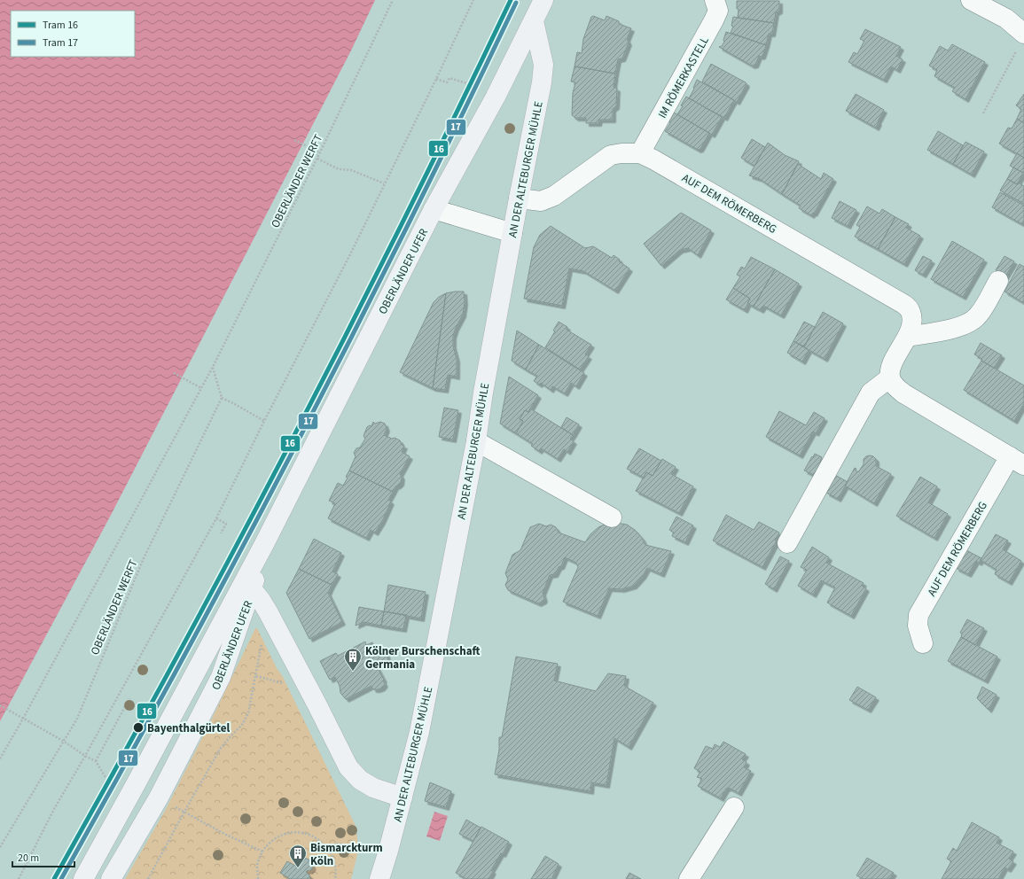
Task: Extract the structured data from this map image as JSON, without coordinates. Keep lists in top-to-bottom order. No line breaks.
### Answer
{"streets":{"main road":["AN DER ALTEBURGER MÜHLE","OBERLÄNDER UFER"],"street":["IM RÖMERKASTELL","AUF DEM RÖMERBERG"],"path":["OBERLÄNDER WERFT"]},"crossings":[["IM RÖMERKASTELL","AUF DEM RÖMERBERG"],["AN DER ALTEBURGER MÜHLE","AUF DEM RÖMERBERG"],["AN DER ALTEBURGER MÜHLE","OBERLÄNDER UFER"]],"places":{"building":["Kölner Burschenschaft Germania","Bismarckturm Köln"],"other":["Bayenthalgürtel"]},"lines":["tram line 16","tram line 17"],"legend":["Tram 16","Tram 17"],"scale_bar":"20 m"}
